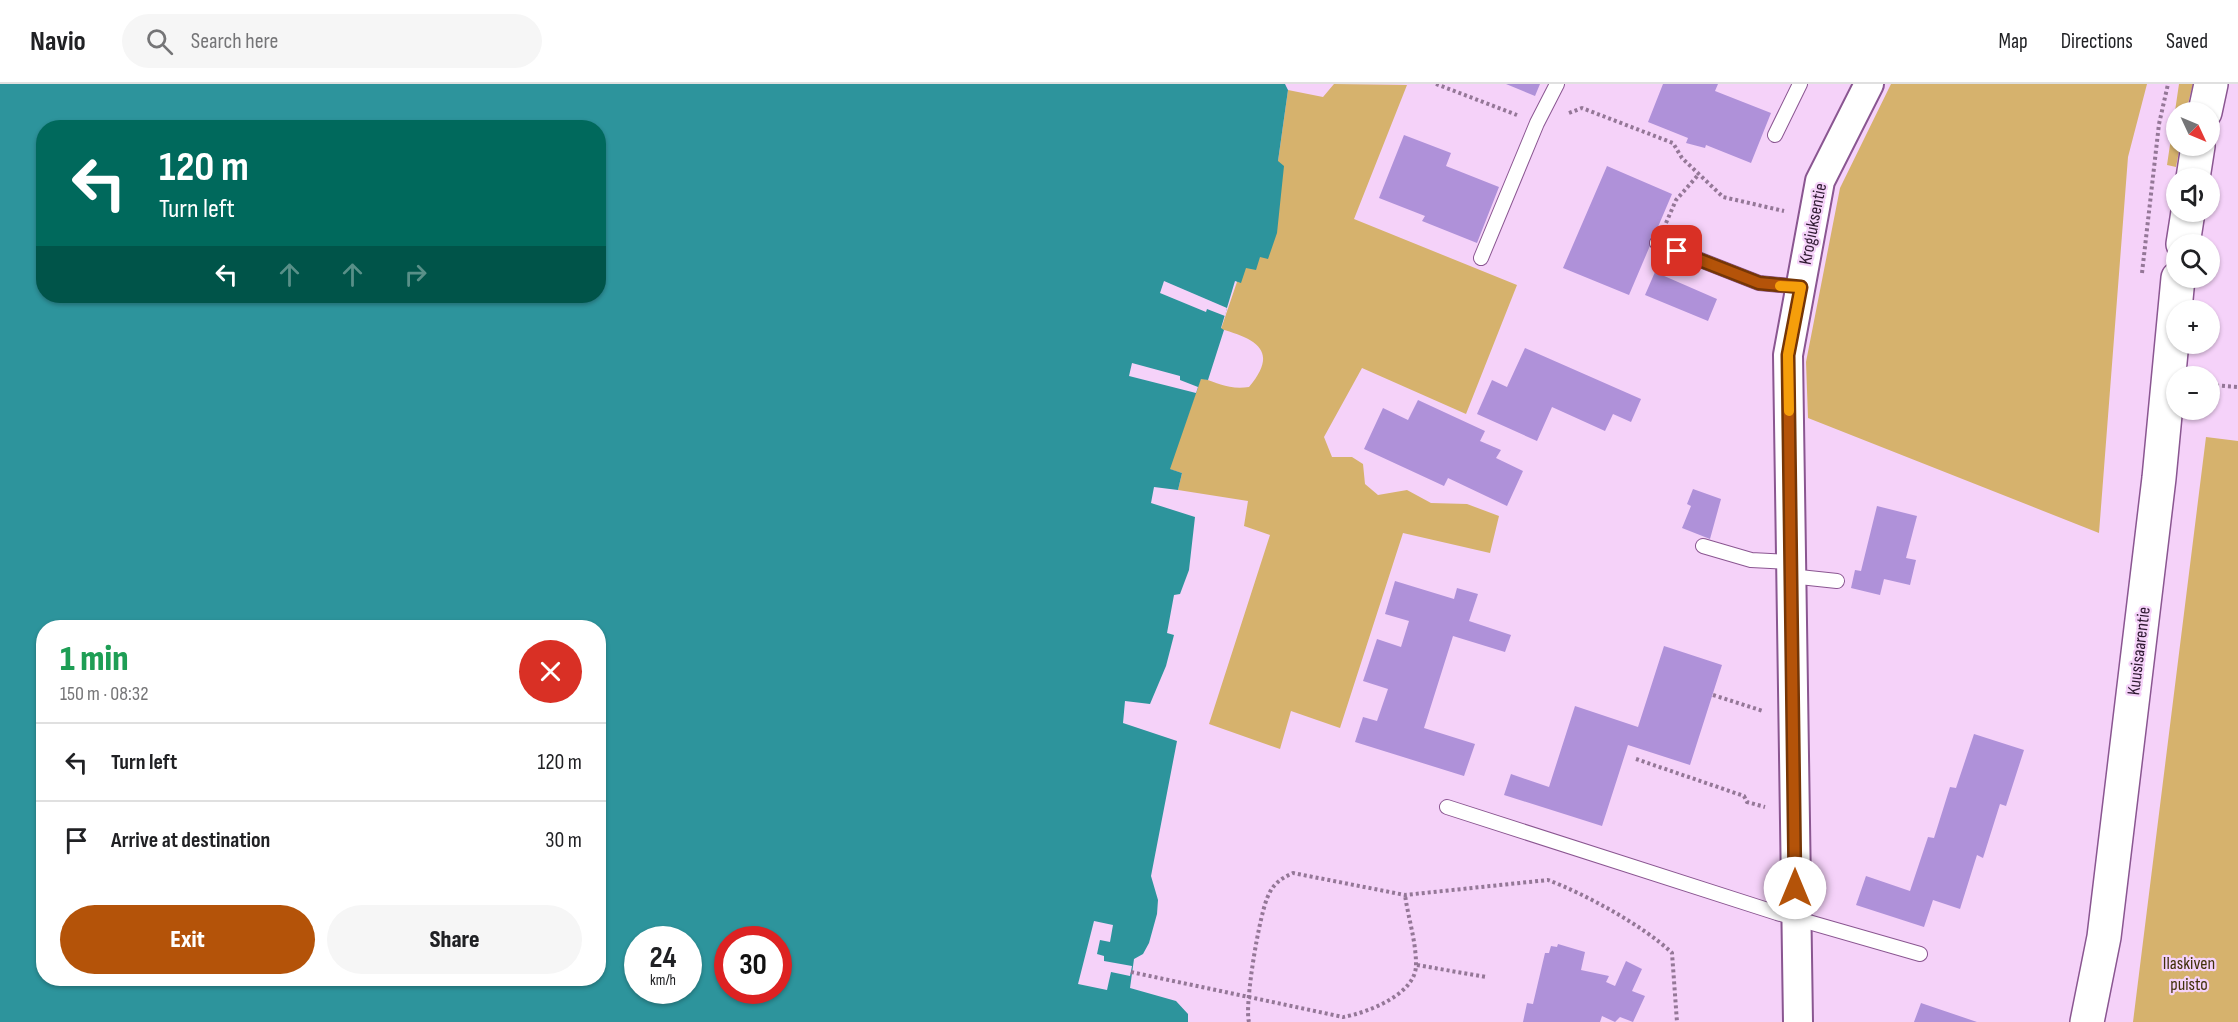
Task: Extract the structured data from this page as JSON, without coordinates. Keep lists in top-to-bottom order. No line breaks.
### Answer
{"streets":{"main road":["Kuusisaarentie"],"street":["Krogiuksentie"]},"parks":["Ilaskiven puisto"],"north":"bottom right","page":{"header":"Navio","search":"Search here","nav":["Map","Directions","Saved"],"map_buttons":["+","−"],"turn":["120 m","Turn left"],"heading":["1 min","150 m · 08:32"],"list":[{"name":"Turn left","value":"120 m"},{"name":"Arrive at destination","value":"30 m"}],"buttons":["Exit","Share"],"speed":"24 km/h","limit":"30"}}
